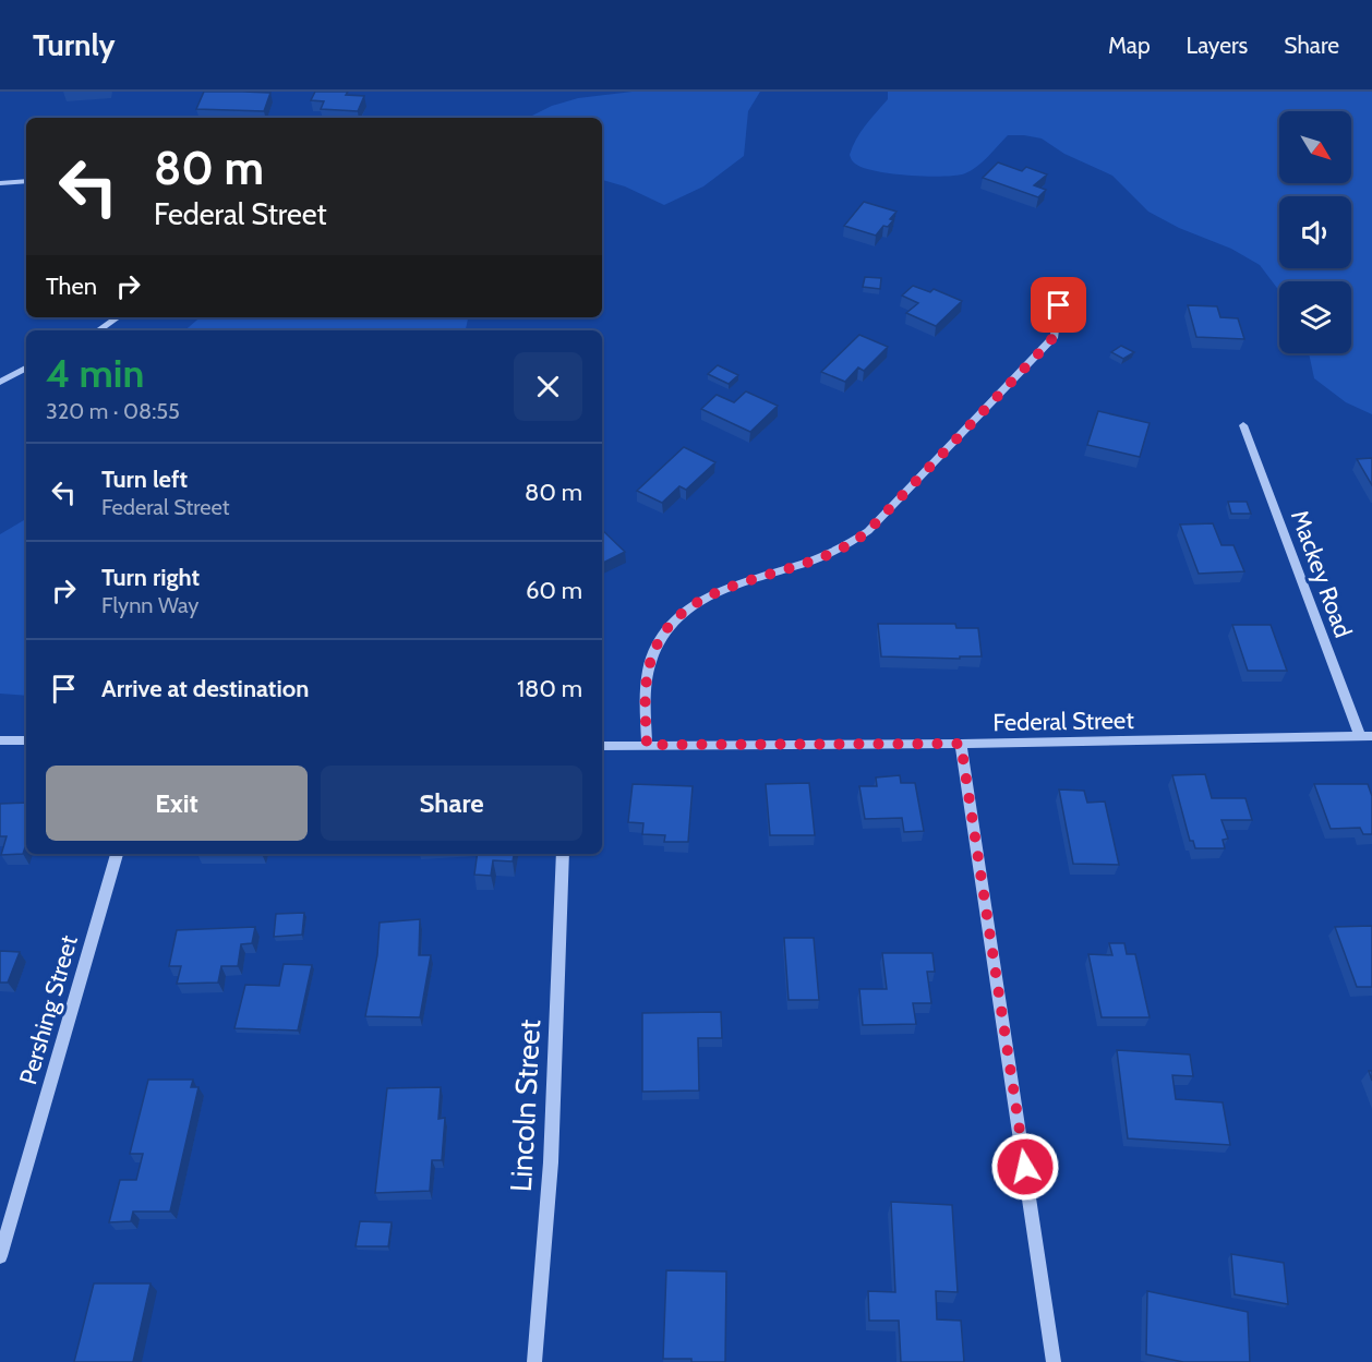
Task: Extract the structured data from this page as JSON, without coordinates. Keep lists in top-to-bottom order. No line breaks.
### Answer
{"streets":{"street":["Mackey Road","Federal Street","Pershing Street","Lincoln Street"]},"crossings":[["Mackey Road","Federal Street"]],"north":"bottom right","page":{"header":"Turnly","nav":["Map","Layers","Share"],"turn":["80 m","Federal Street"],"then":"Then","heading":["4 min","320 m · 08:55"],"list":[{"name":"Turn left","note":"Federal Street","value":"80 m"},{"name":"Turn right","note":"Flynn Way","value":"60 m"},{"name":"Arrive at destination","value":"180 m"}],"buttons":["Exit","Share"]}}
